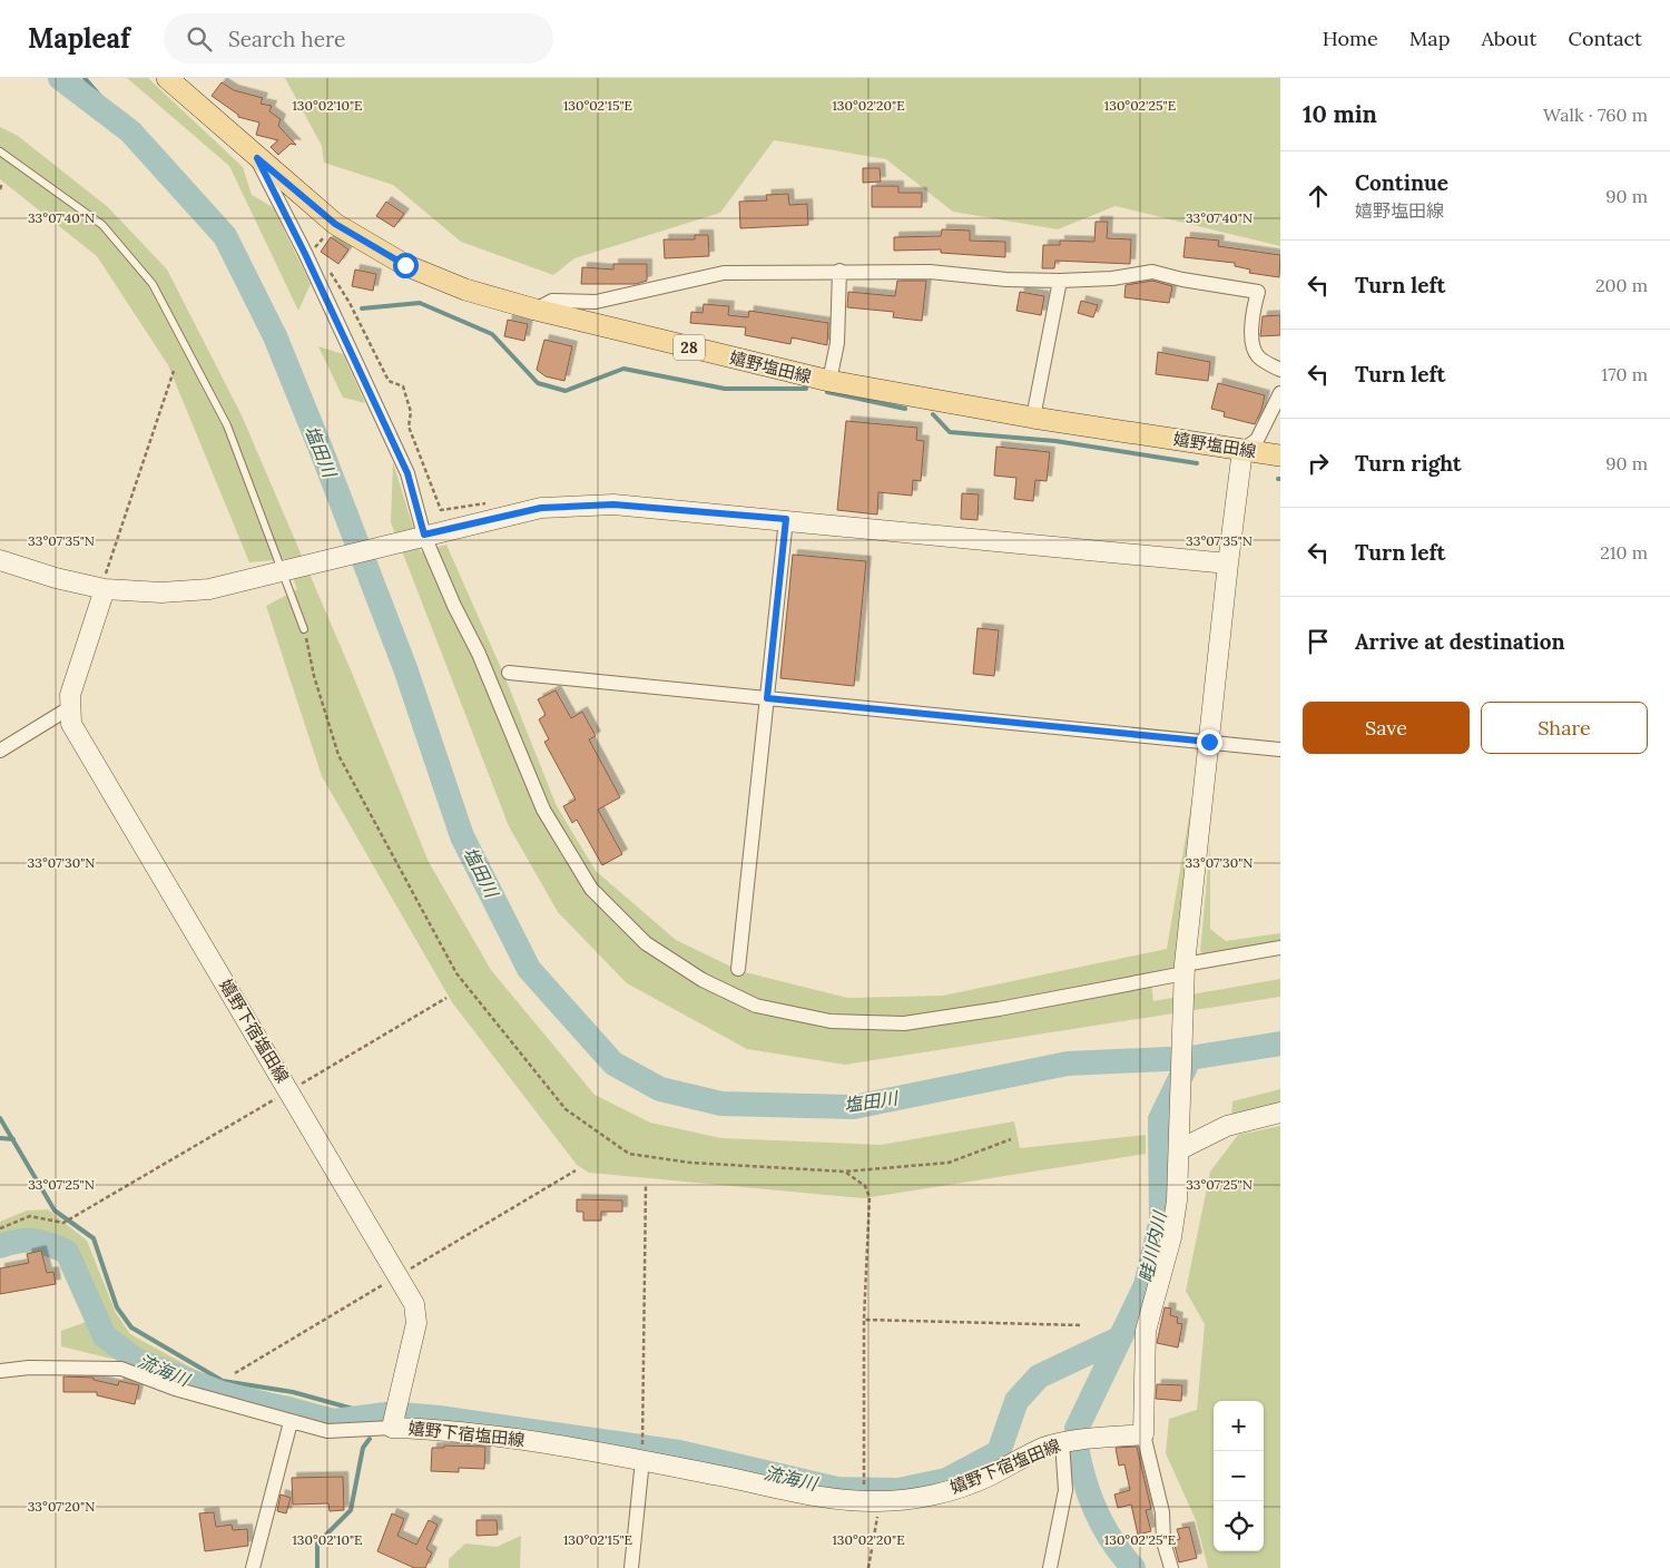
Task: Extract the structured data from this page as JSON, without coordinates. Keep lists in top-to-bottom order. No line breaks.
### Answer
{"streets":{"main road":["28","嬉野塩田線","嬉野下宿塩田線"]},"water":["塩田川","畦川内川","流海川"],"page":{"header":"Mapleaf","search":"Search here","nav":["Home","Map","About","Contact"],"heading":["10 min","Walk · 760 m"],"list":[["Continue","嬉野塩田線","90 m"],["Turn left","200 m"],["Turn left","170 m"],["Turn right","90 m"],["Turn left","210 m"],"Arrive at destination"],"buttons":["Save","Share"],"map_buttons":["+","−"]},"coordinates":["130°02'10\"E","130°02'15\"E","130°02'20\"E","130°02'25\"E","33°07'40\"N","33°07'35\"N","33°07'30\"N","33°07'25\"N","33°07'20\"N"]}
